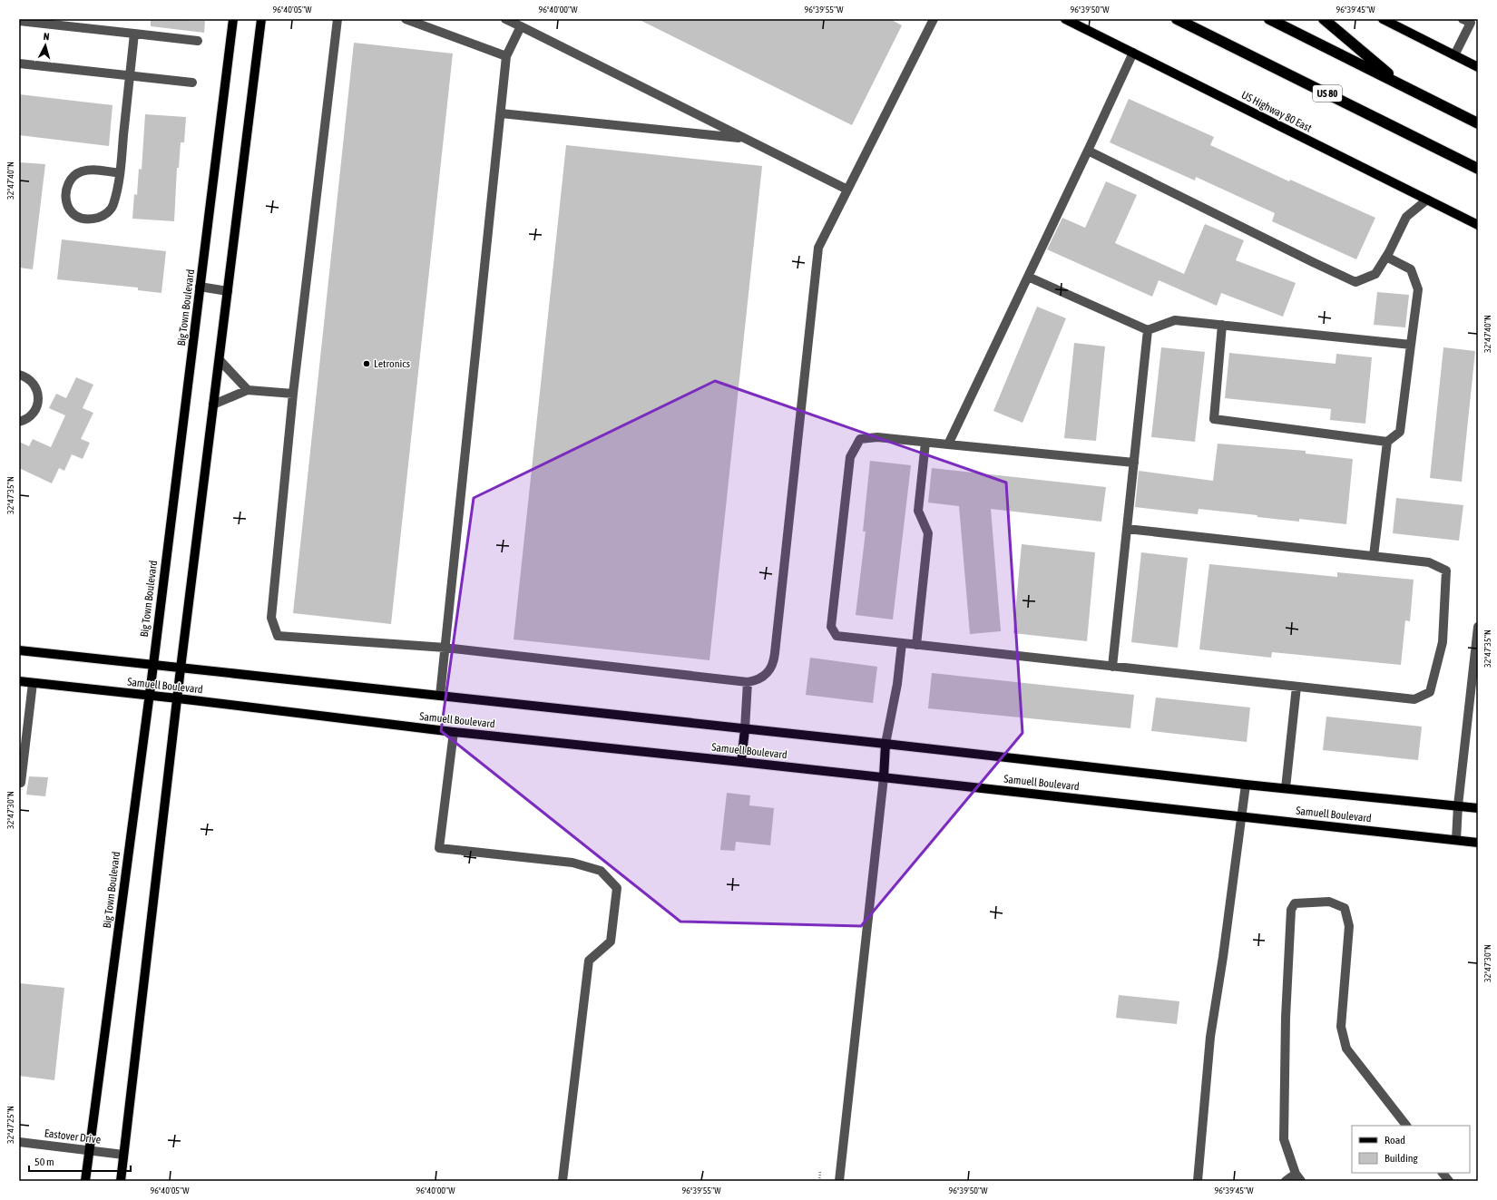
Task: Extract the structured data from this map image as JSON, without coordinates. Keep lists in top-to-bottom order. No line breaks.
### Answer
{"streets":{"highway":["US 80"],"main road":["US Highway 80 East","Big Town Boulevard","Samuell Boulevard"],"street":["Eastover Drive"]},"crossings":[["Big Town Boulevard","Samuell Boulevard"],["Big Town Boulevard","Eastover Drive"]],"places":["Letronics"],"legend":["Road","Building"],"scale_bar":"50 m","north":"top","coordinates":["96°40'05\"W","96°40'00\"W","96°39'55\"W","96°39'50\"W","96°39'45\"W","32°47'40\"N","32°47'35\"N","32°47'30\"N","32°47'25\"N"]}
